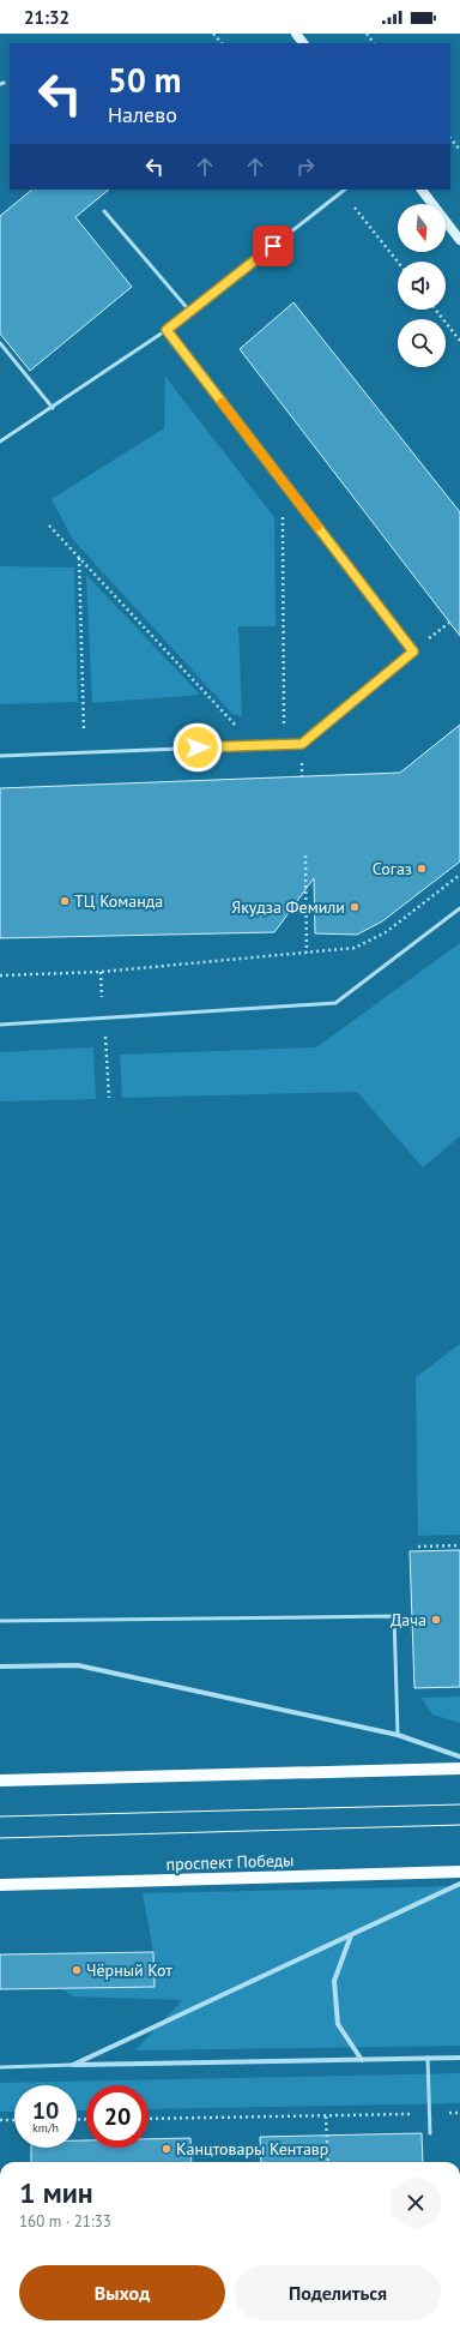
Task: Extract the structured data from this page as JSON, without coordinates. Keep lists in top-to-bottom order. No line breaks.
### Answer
{"streets":{"main road":["проспект Победы"]},"places":["Согаз","ТЦ Команда","Якудза Фемили","Дача","Чёрный Кот","Канцтовары Кентавр"],"north":"bottom","page":{"status":"21:32","turn":["50 m","Налево"],"speed":"10 km/h","limit":"20","heading":["1 мин","160 m · 21:33"],"buttons":["Выход","Поделиться"]}}
